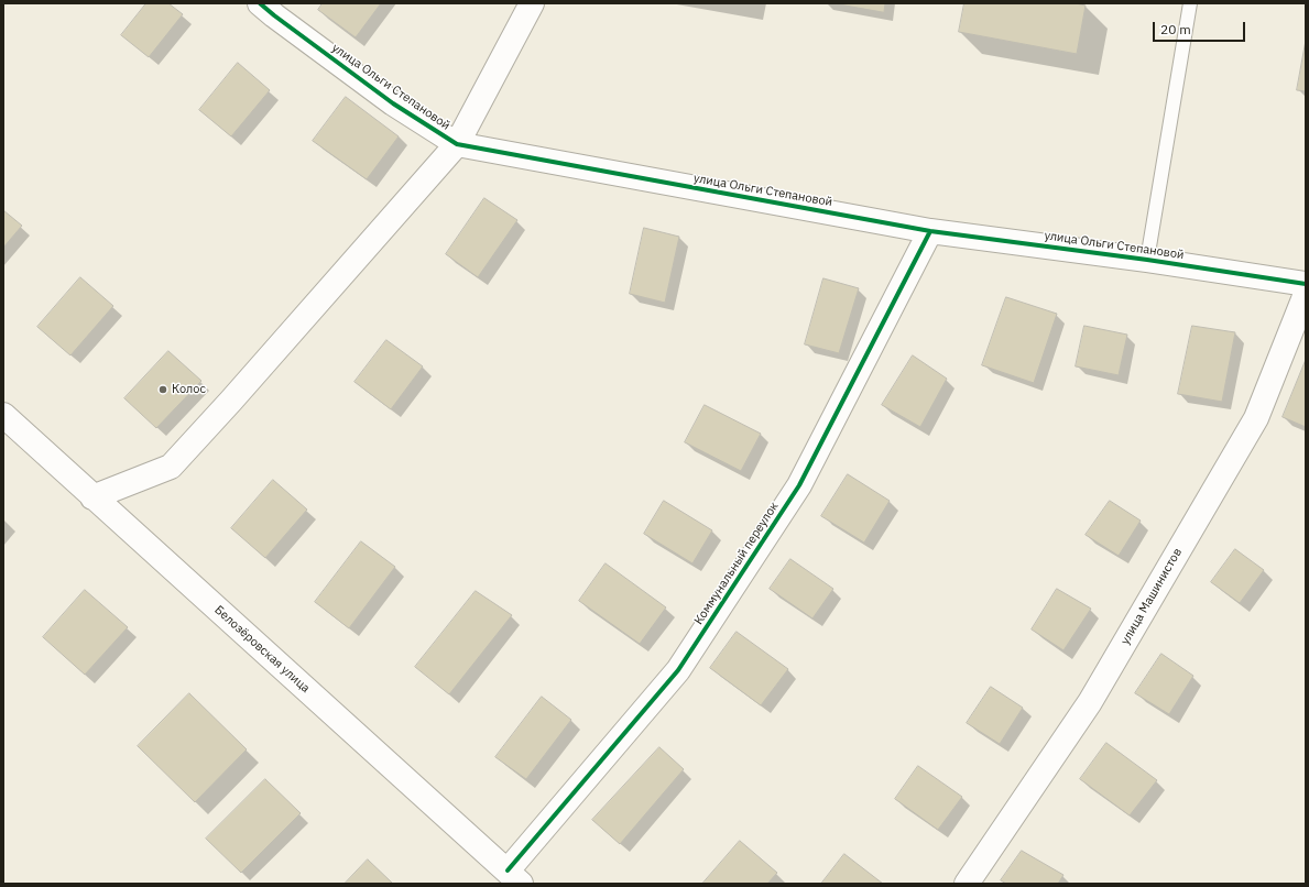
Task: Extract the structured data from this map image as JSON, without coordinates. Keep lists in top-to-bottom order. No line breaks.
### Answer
{"streets":{"street":["улица Ольги Степановой","Коммунальный переулок","улица Машинистов","Белозёровская улица"]},"crossings":[["улица Ольги Степановой","Коммунальный переулок"],["Коммунальный переулок","Белозёровская улица"]],"places":["Колос"],"scale_bar":"20 m"}
